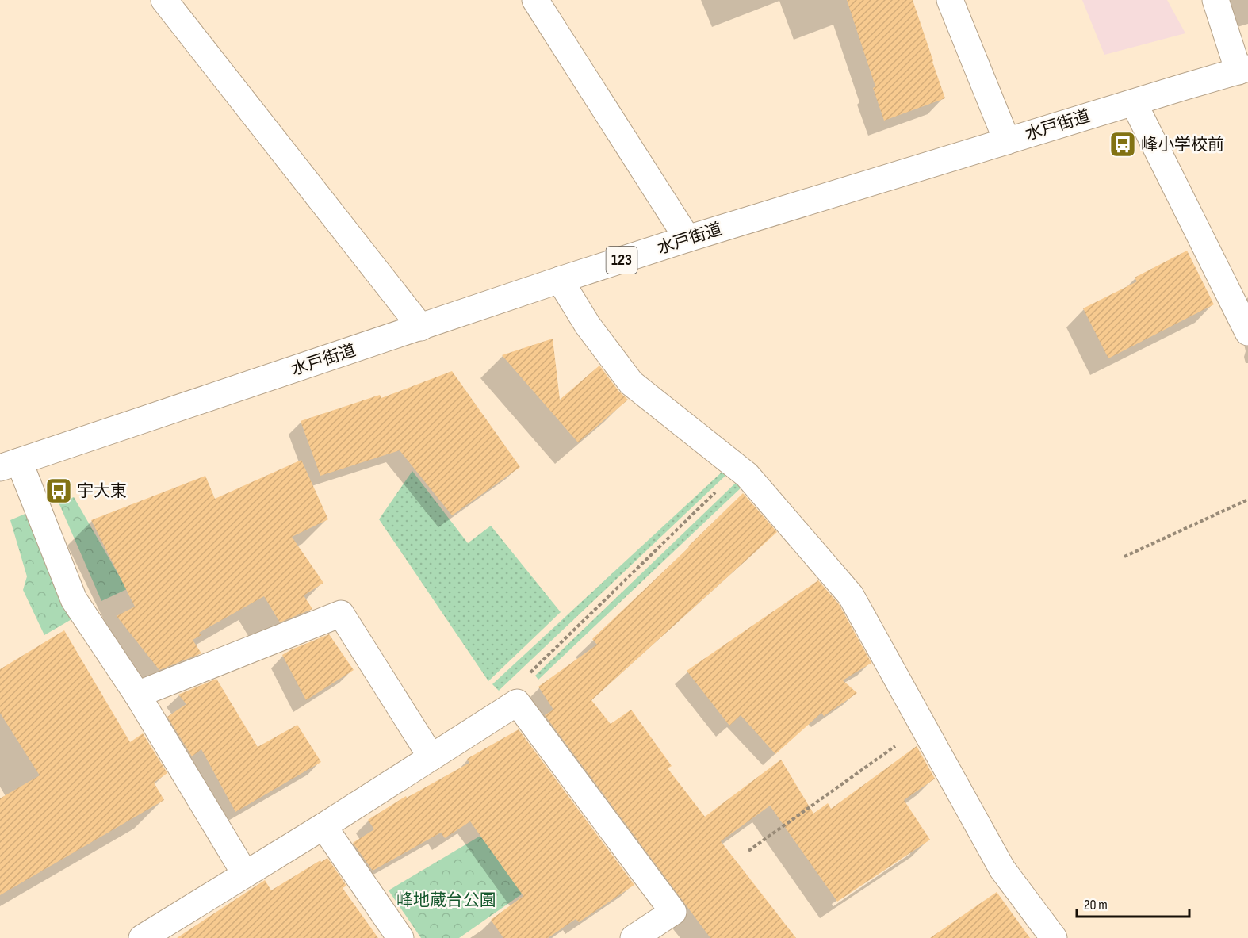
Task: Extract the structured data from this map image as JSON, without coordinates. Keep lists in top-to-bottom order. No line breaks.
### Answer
{"streets":{"main road":["水戸街道","123"]},"parks":["峰地蔵台公園"],"places":{"bus stop":["峰小学校前","宇大東"]},"scale_bar":"20 m"}
